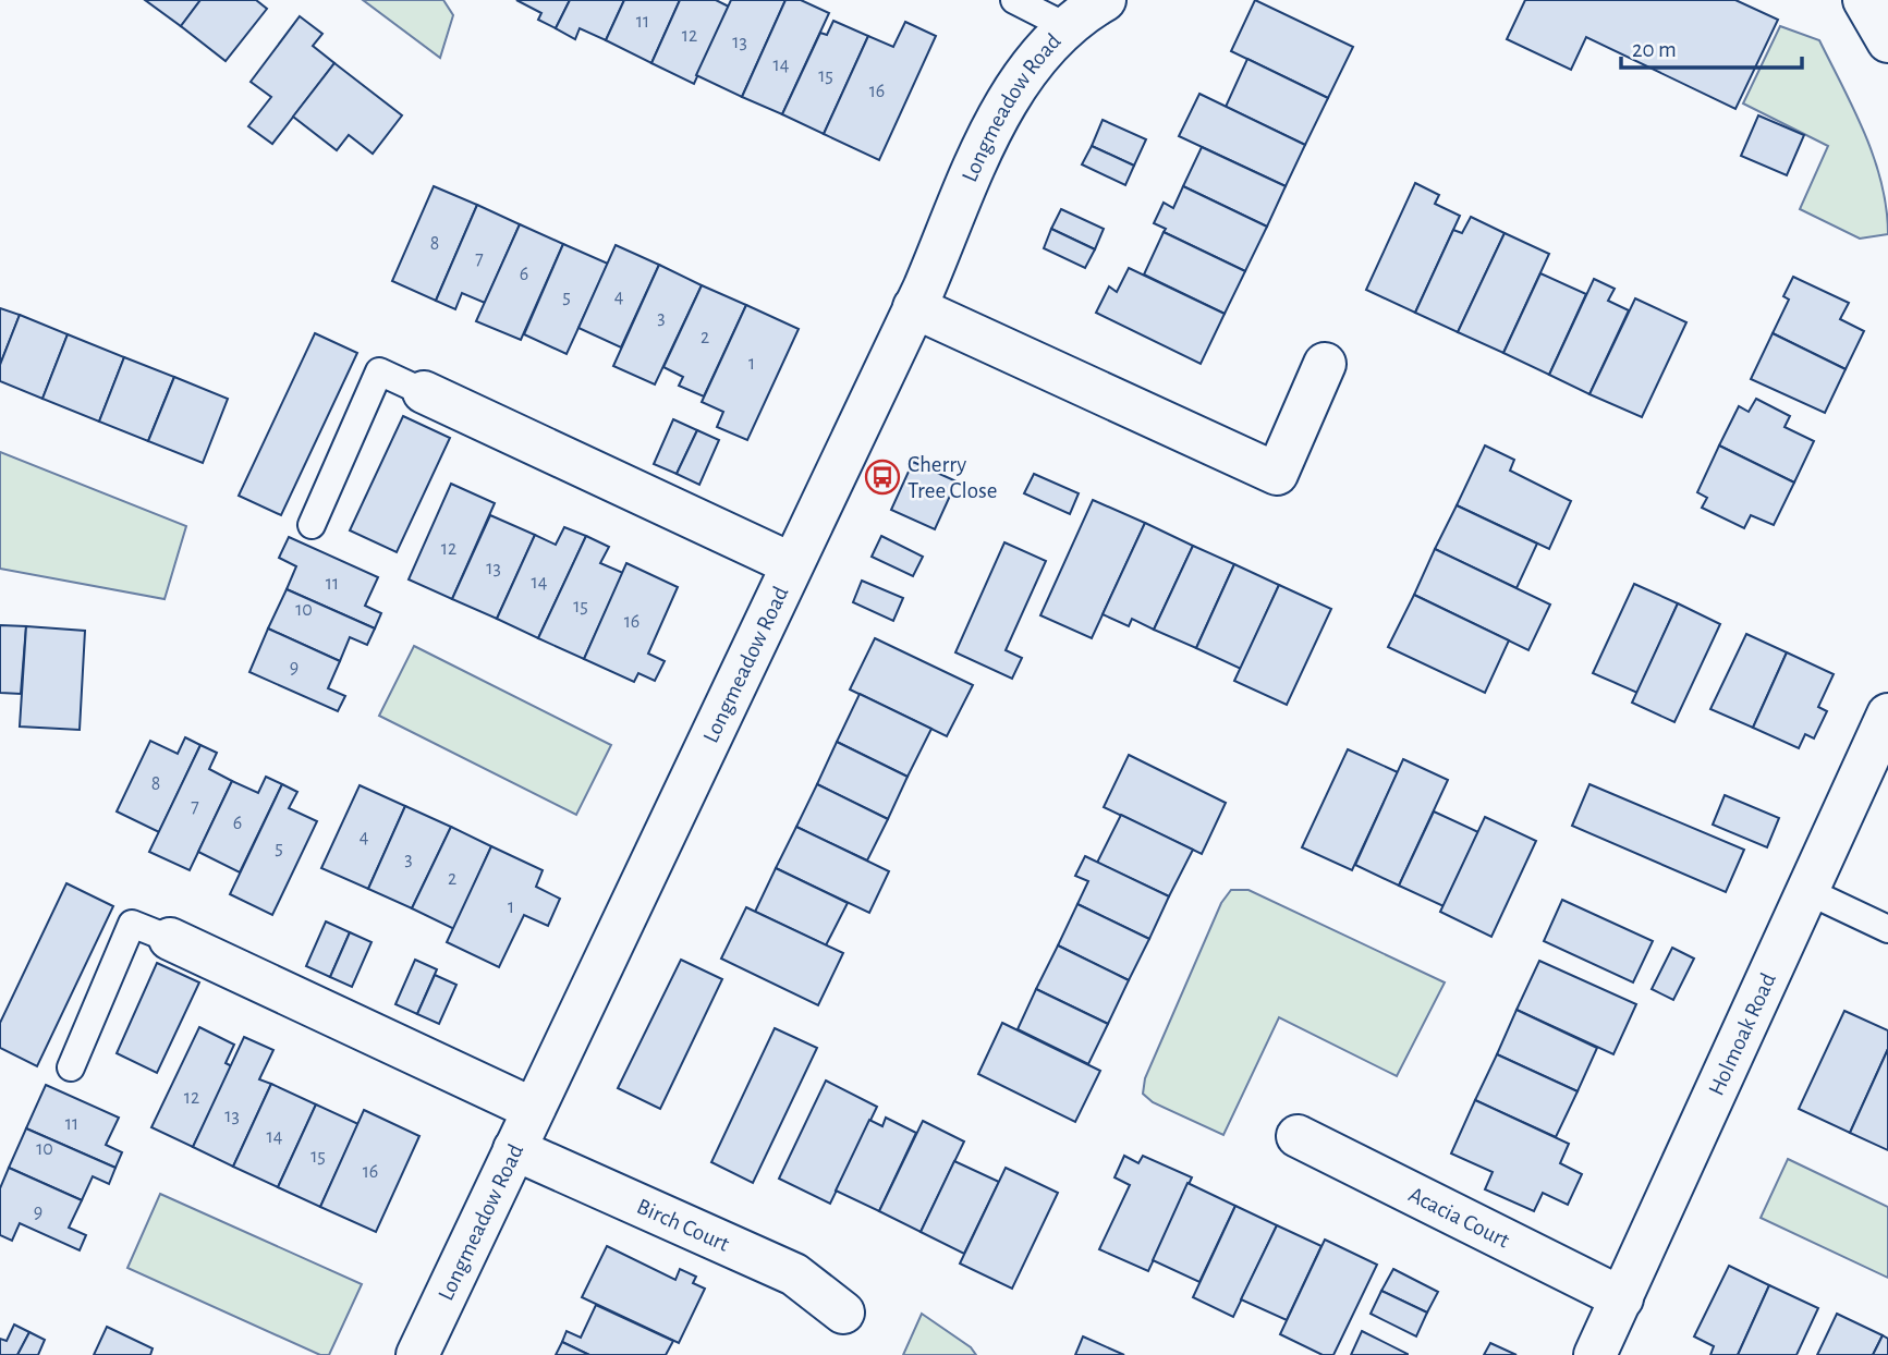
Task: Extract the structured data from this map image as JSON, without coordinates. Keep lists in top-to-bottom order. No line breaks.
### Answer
{"streets":{"street":["Longmeadow Road","Holmoak Road","Acacia Court","Birch Court"]},"crossings":[["Longmeadow Road","Birch Court"],["Holmoak Road","Acacia Court"]],"places":{"bus stop":["Cherry Tree Close"]},"house_numbers":["11","12","13","14","15","16","8","7","6","5","4","3","2","1","12","13","14","11","15","10","16","9","8","7","6","4","5","3","2","1","12","13","11","14","10","15","16","9"],"scale_bar":"20 m"}
